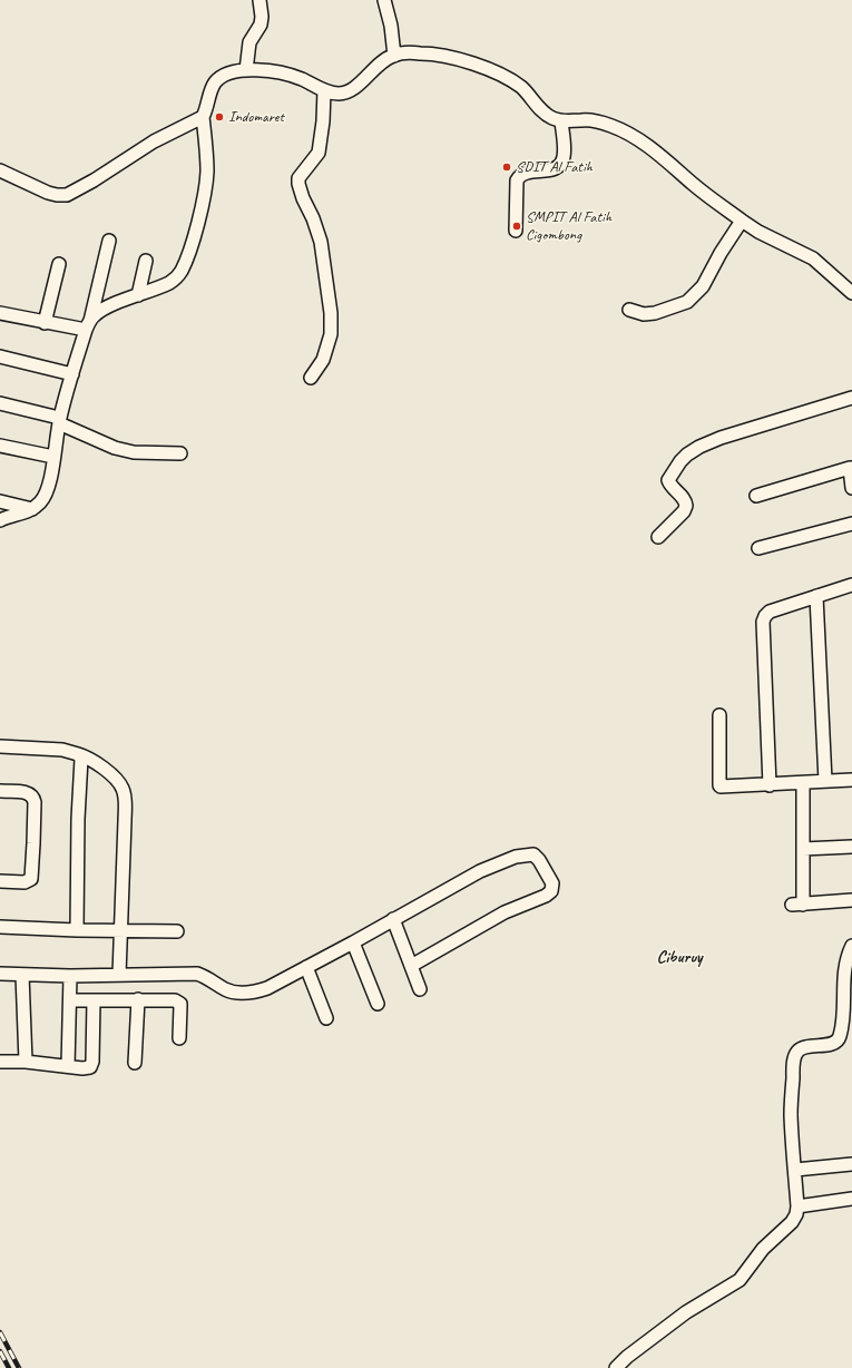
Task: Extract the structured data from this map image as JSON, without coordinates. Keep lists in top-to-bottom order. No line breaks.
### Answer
{"districts":["Ciburuy"],"places":["Indomaret","SDIT Al Fatih","SMPIT Al Fatih Cigombong"]}
